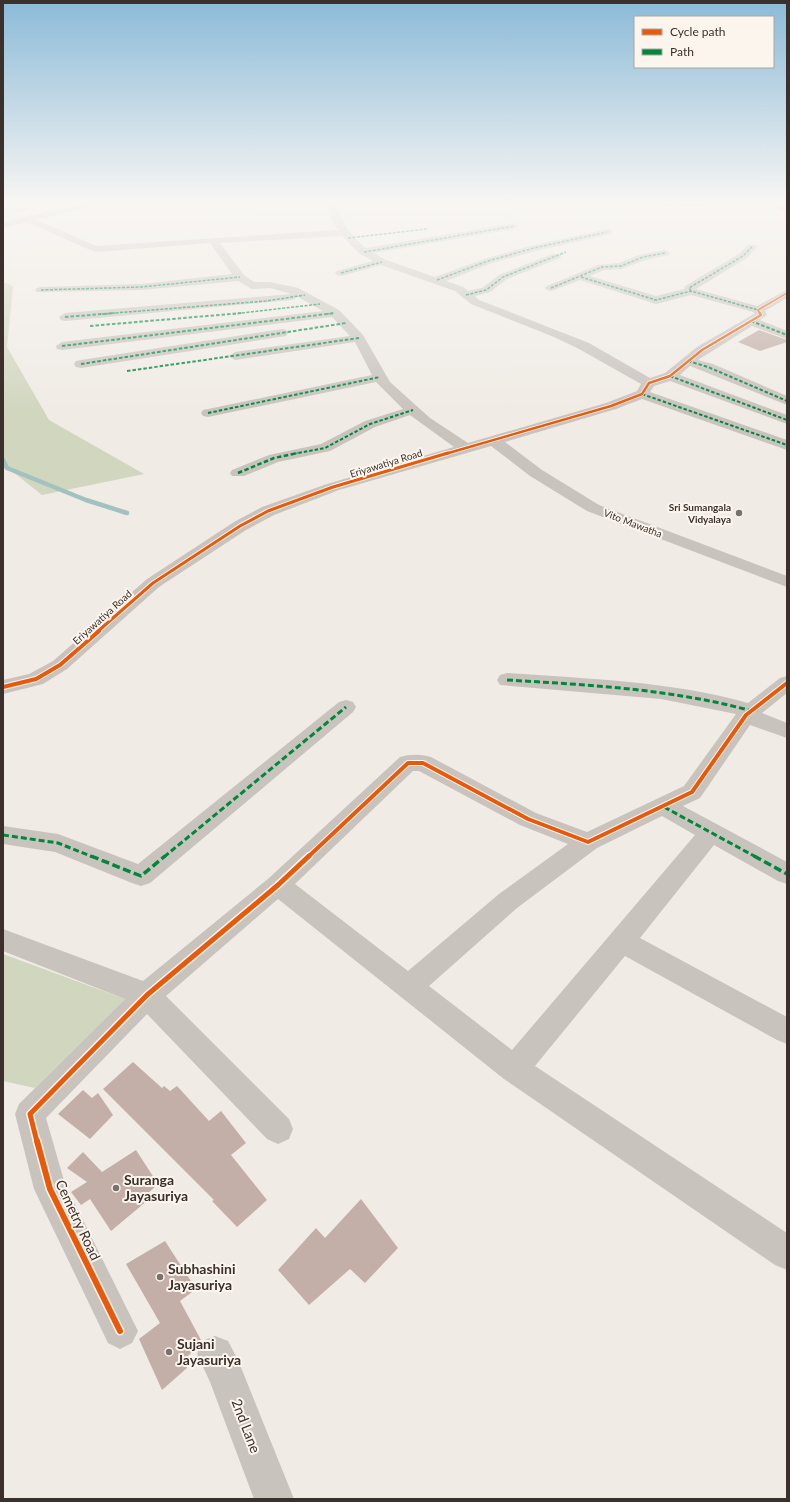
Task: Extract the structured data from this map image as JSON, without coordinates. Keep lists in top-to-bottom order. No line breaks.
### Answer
{"streets":{"street":["Eriyawatiya Road","Vito Mawatha","Cemetry Road","2nd Lane"]},"crossings":[["Eriyawatiya Road","Vito Mawatha"]],"places":["Sri Sumangala Vidyalaya","Suranga Jayasuriya","Subhashini Jayasuriya","Sujani Jayasuriya"],"legend":["Cycle path","Path"]}
